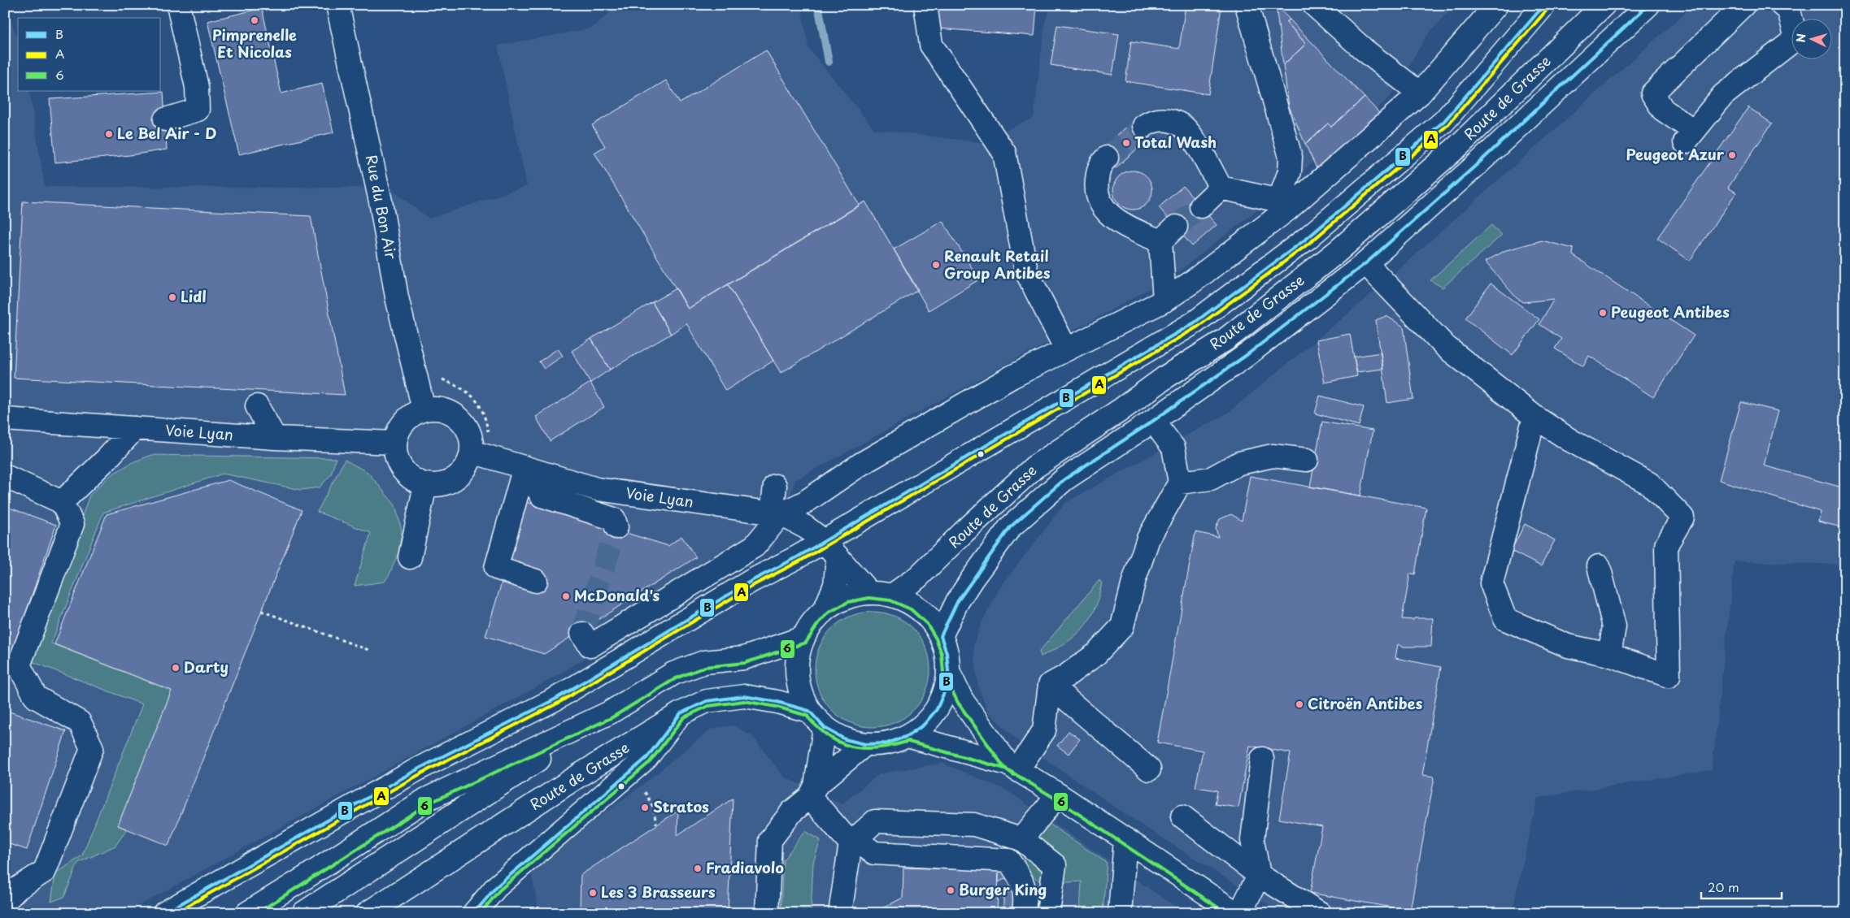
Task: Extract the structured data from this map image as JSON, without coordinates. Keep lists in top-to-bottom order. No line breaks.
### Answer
{"streets":{"main road":["Route de Grasse","Rue du Bon Air","Voie Lyan"]},"crossings":[["Rue du Bon Air","Voie Lyan"]],"places":["Pimprenelle Et Nicolas","Le Bel Air - D","Total Wash","Peugeot Azur","Renault Retail Group Antibes","Lidl","Peugeot Antibes","McDonald's","Darty","Citroën Antibes","Stratos","Fradiavolo","Burger King","Les 3 Brasseurs"],"lines":["transit line B","transit line A","transit line 6"],"legend":["B","A","6"],"scale_bar":"20 m","north":"left"}
